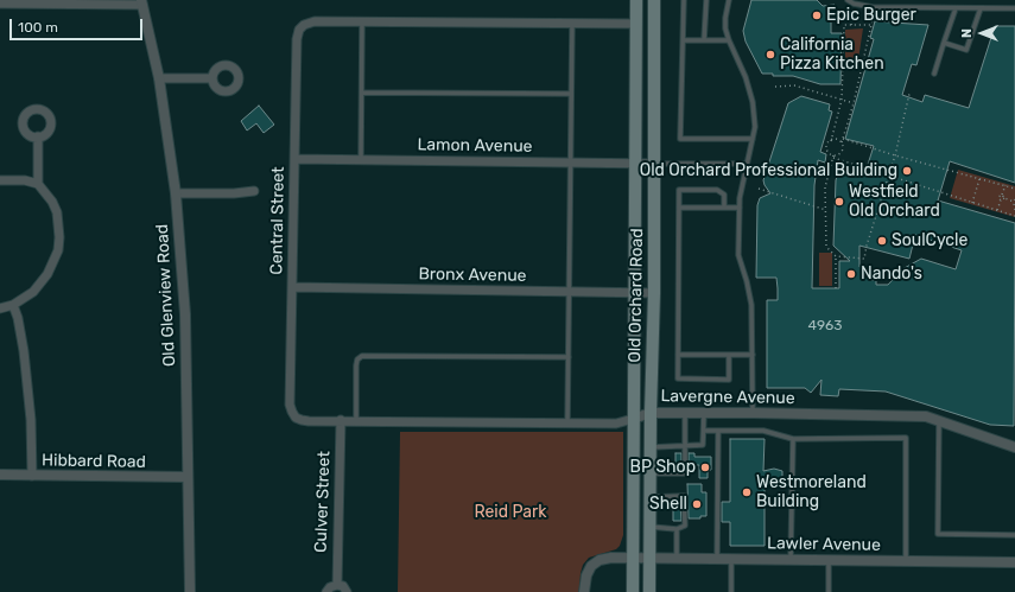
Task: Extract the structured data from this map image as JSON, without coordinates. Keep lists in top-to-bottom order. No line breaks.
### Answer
{"streets":{"main road":["Old Orchard Road"],"street":["Lamon Avenue","Central Street","Bronx Avenue","Old Glenview Road","Lavergne Avenue","Hibbard Road","Culver Street","Lawler Avenue"]},"crossings":[["Lamon Avenue","Central Street"],["Lamon Avenue","Old Orchard Road"],["Central Street","Bronx Avenue"],["Central Street","Lavergne Avenue"],["Bronx Avenue","Old Orchard Road"],["Old Glenview Road","Hibbard Road"],["Old Orchard Road","Lavergne Avenue"],["Old Orchard Road","Lawler Avenue"],["Lavergne Avenue","Culver Street"]],"parks":["Reid Park"],"places":["Epic Burger","California Pizza Kitchen","Old Orchard Professional Building","Westfield Old Orchard","SoulCycle","Nando's","BP Shop","Westmoreland Building","Shell"],"house_numbers":["4963"],"scale_bar":"100 m","north":"left"}
